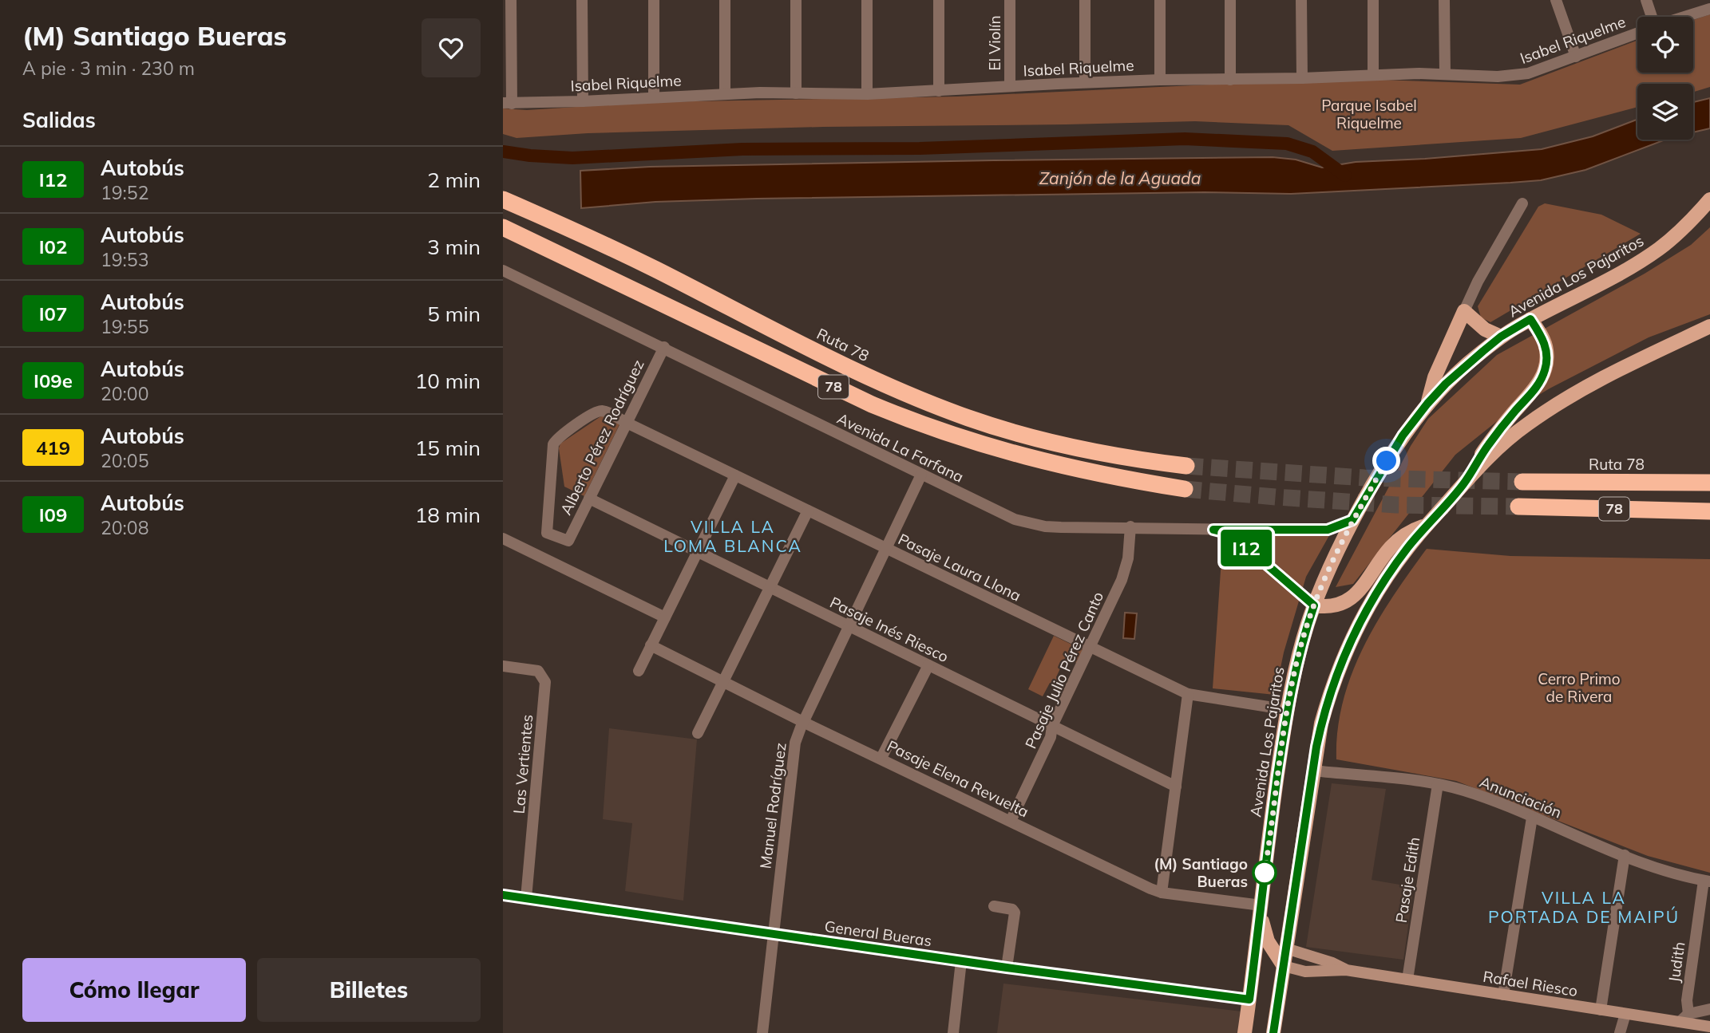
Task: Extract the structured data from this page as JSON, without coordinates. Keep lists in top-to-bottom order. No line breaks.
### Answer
{"streets":{"highway":["Ruta 78","78"],"main road":["Avenida Los Pajaritos","General Bueras","Rafael Riesco"],"street":["Isabel Riquelme","El Violín","Alberto Pérez Rodríguez","Avenida La Farfana","Pasaje Laura Llona","Pasaje Inés Riesco","Pasaje Julio Pérez Canto","Las Vertientes","Pasaje Elena Revuelta","Anunciación","Manuel Rodríguez","Pasaje Edith","Judith"]},"crossings":[["Isabel Riquelme","El Violín"],["Avenida Los Pajaritos","Avenida La Farfana"],["Avenida Los Pajaritos","Pasaje Laura Llona"],["Avenida Los Pajaritos","Pasaje Elena Revuelta"],["Avenida Los Pajaritos","General Bueras"],["Alberto Pérez Rodríguez","Avenida La Farfana"],["Alberto Pérez Rodríguez","Pasaje Laura Llona"],["Alberto Pérez Rodríguez","Pasaje Inés Riesco"],["Avenida La Farfana","Pasaje Julio Pérez Canto"],["Avenida La Farfana","Manuel Rodríguez"],["Pasaje Laura Llona","Pasaje Julio Pérez Canto"],["Pasaje Laura Llona","Manuel Rodríguez"],["Pasaje Inés Riesco","Pasaje Julio Pérez Canto"],["Pasaje Inés Riesco","Manuel Rodríguez"],["Pasaje Julio Pérez Canto","Pasaje Elena Revuelta"],["Las Vertientes","General Bueras"],["Pasaje Elena Revuelta","Manuel Rodríguez"],["Anunciación","Pasaje Edith"],["Anunciación","Judith"],["Manuel Rodríguez","General Bueras"],["Pasaje Edith","Rafael Riesco"]],"districts":["VILLA LA LOMA BLANCA","VILLA LA PORTADA DE MAIPÚ"],"water":["Zanjón de la Aguada"],"parks":["Parque Isabel Riquelme","Cerro Primo de Rivera"],"places":["(M) Santiago Bueras"],"lines":["bus line I12"],"page":{"heading":[["(M) Santiago Bueras","A pie · 3 min · 230 m"],"Salidas"],"on_map":"I12","list":[{"mark":"I12","name":"Autobús","note":"19:52","value":"2 min"},{"mark":"I02","name":"Autobús","note":"19:53","value":"3 min"},{"mark":"I07","name":"Autobús","note":"19:55","value":"5 min"},{"mark":"I09e","name":"Autobús","note":"20:00","value":"10 min"},{"mark":"419","name":"Autobús","note":"20:05","value":"15 min"},{"mark":"I09","name":"Autobús","note":"20:08","value":"18 min"}],"buttons":["Cómo llegar","Billetes"]}}
